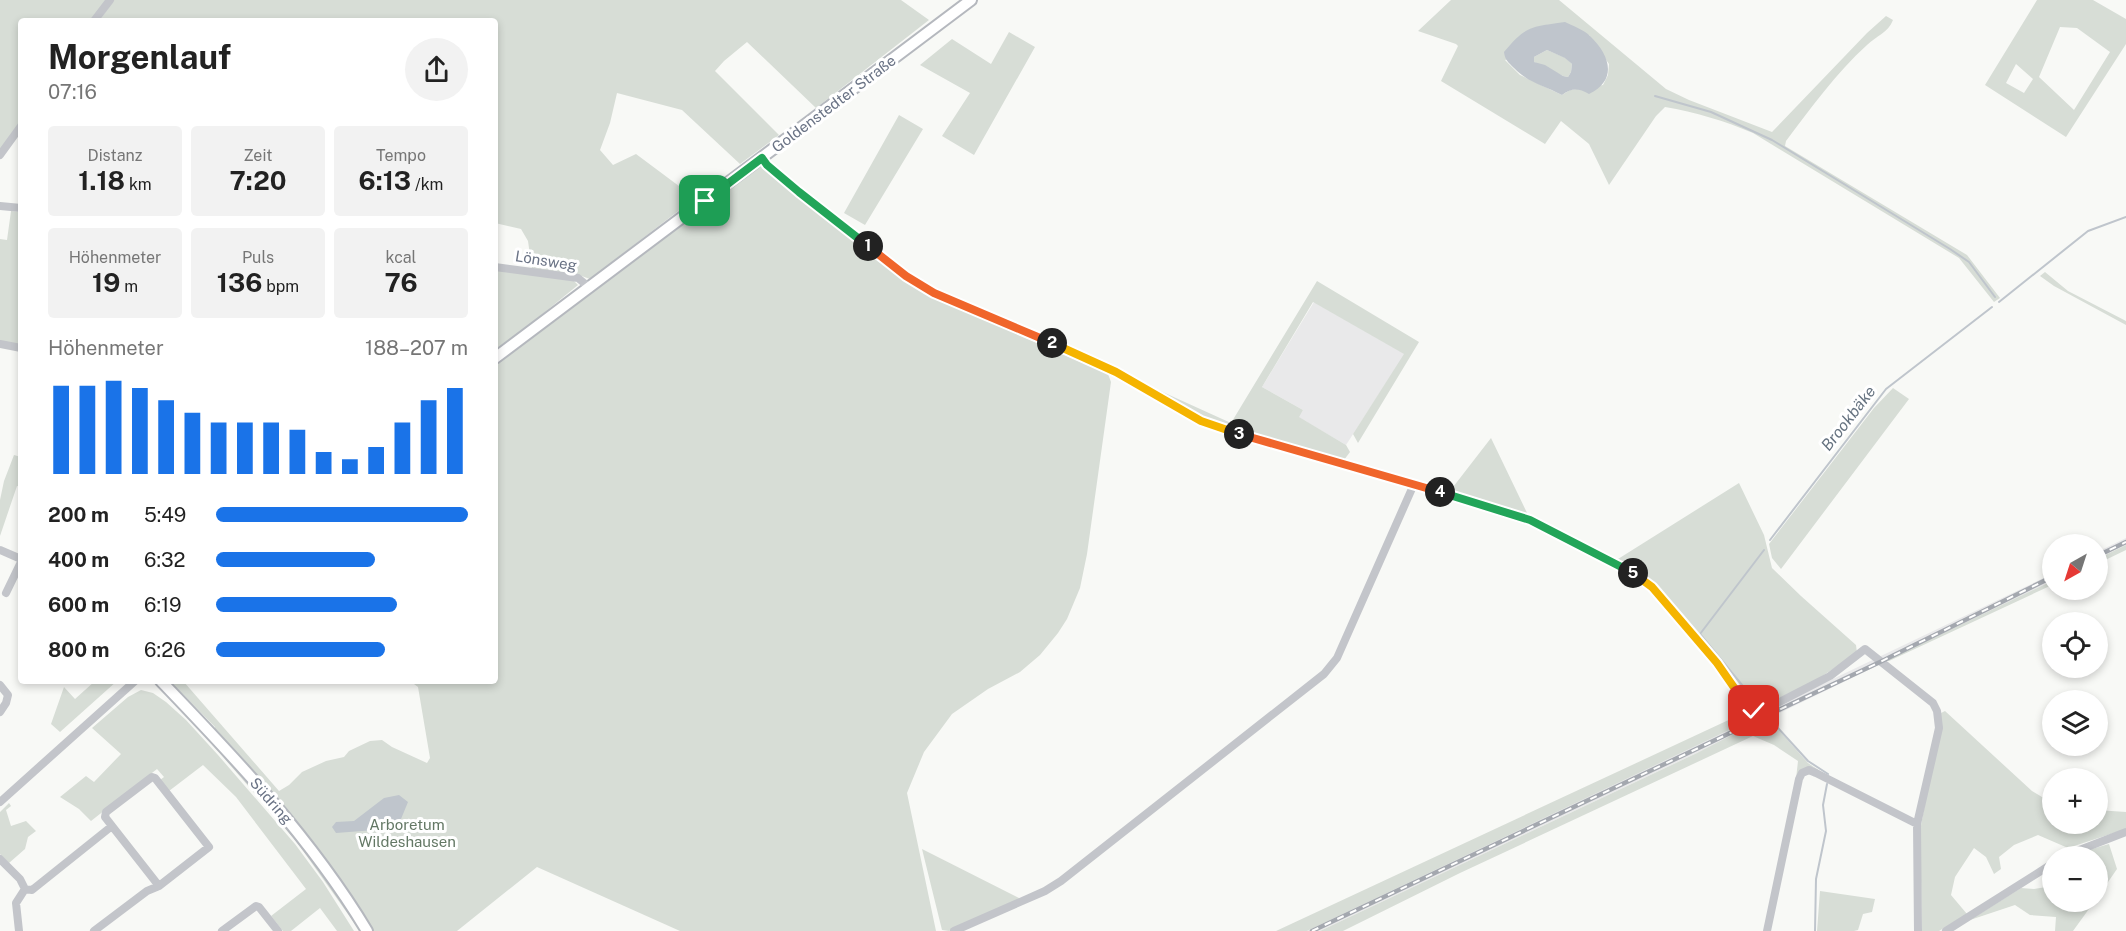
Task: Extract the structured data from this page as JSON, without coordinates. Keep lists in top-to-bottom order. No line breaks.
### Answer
{"streets":{"main road":["Goldenstedter Straße","Südring"],"street":["Lönsweg"]},"crossings":[["Goldenstedter Straße","Lönsweg"]],"water":["Brookbäke"],"parks":["Arboretum Wildeshausen"],"north":"bottom left","page":{"heading":["Morgenlauf","07:16"],"stats":[["Distanz","1.18 km"],["Zeit","7:20"],["Tempo","6:13 /km"],["Höhenmeter","19 m"],["Puls","136 bpm"],["kcal","76"]],"pins":["1","2","3","4","5"],"chart":["Höhenmeter","188–207 m"],"list":[{"name":"200 m","note":"5:49"},{"name":"400 m","note":"6:32"},{"name":"600 m","note":"6:19"},{"name":"800 m","note":"6:26"}],"map_buttons":["+","−"]}}
